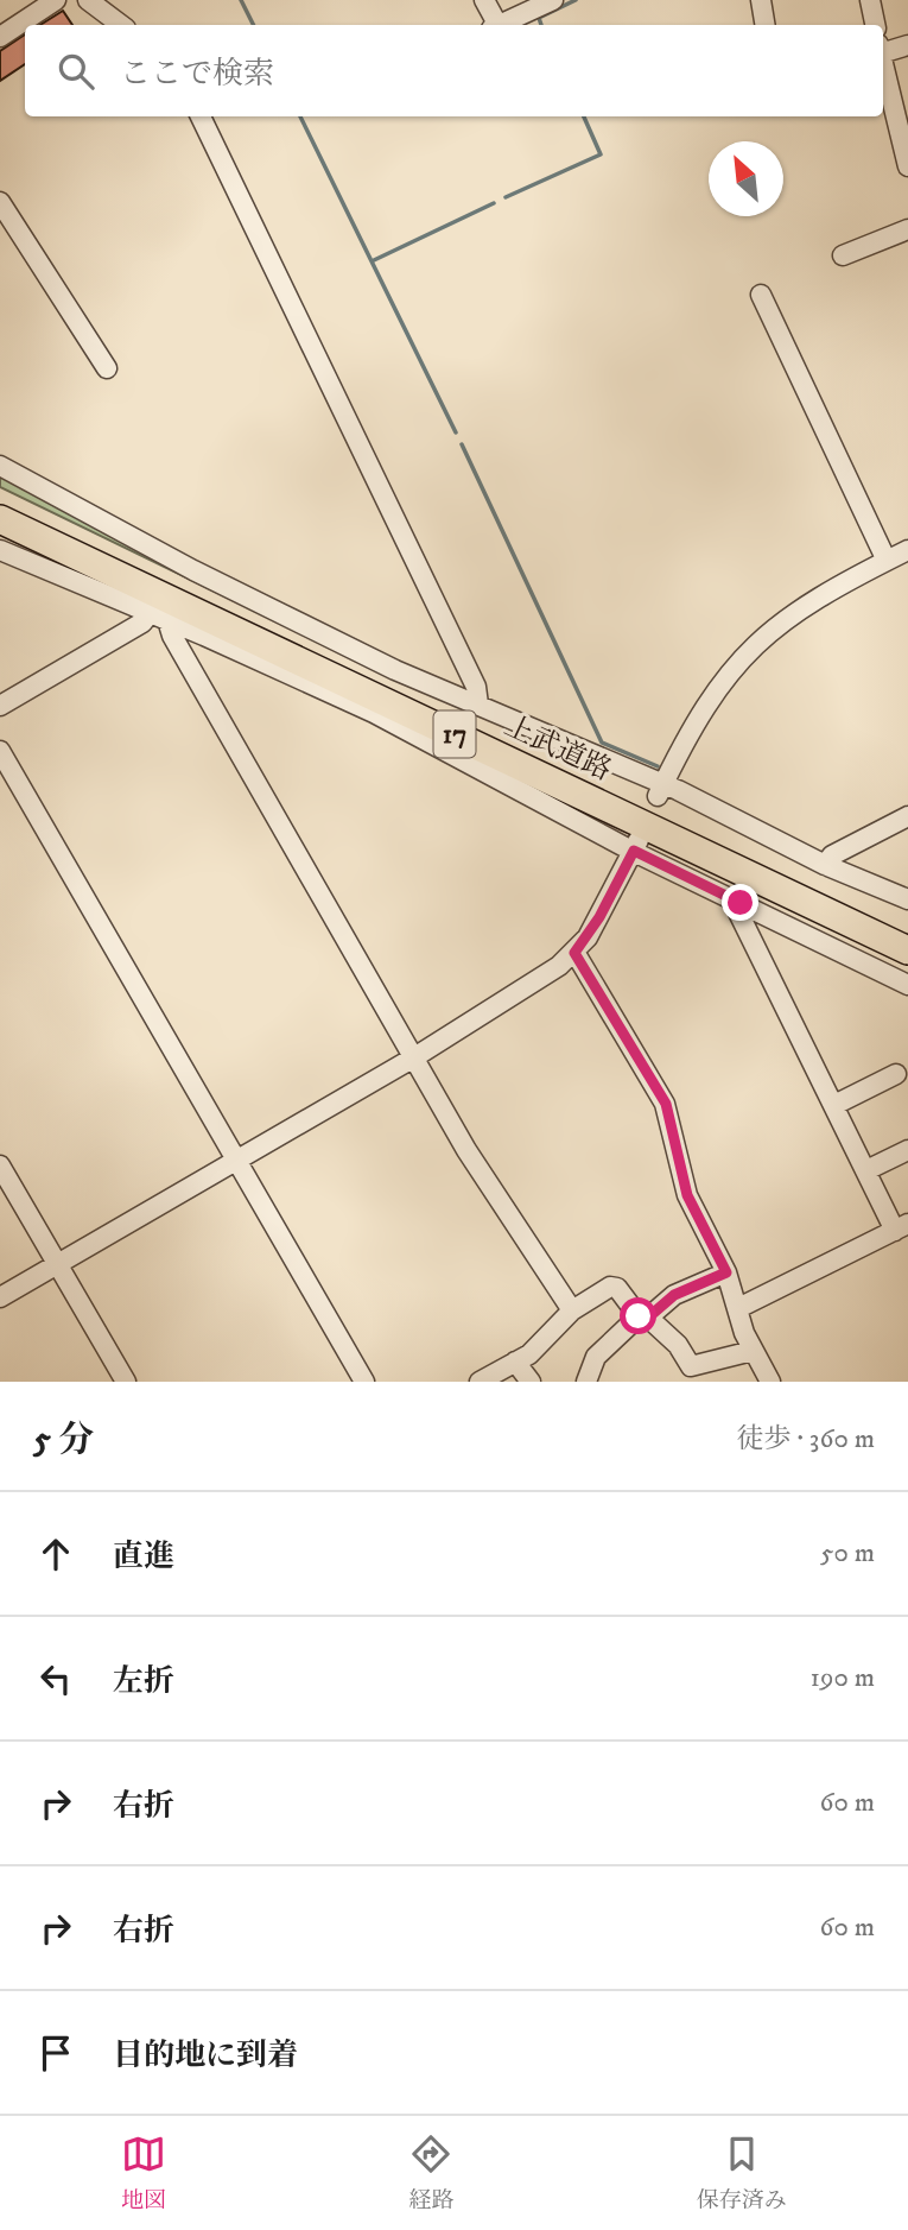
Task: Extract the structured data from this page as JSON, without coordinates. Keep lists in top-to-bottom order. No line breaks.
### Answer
{"streets":{"highway":["17","上武道路"]},"north":"top left","page":{"search":"ここで検索","heading":["5 分","徒歩 · 360 m"],"list":[["直進","50 m"],["左折","190 m"],["右折","60 m"],["右折","60 m"],"目的地に到着"],"nav":["地図","経路","保存済み"]}}
